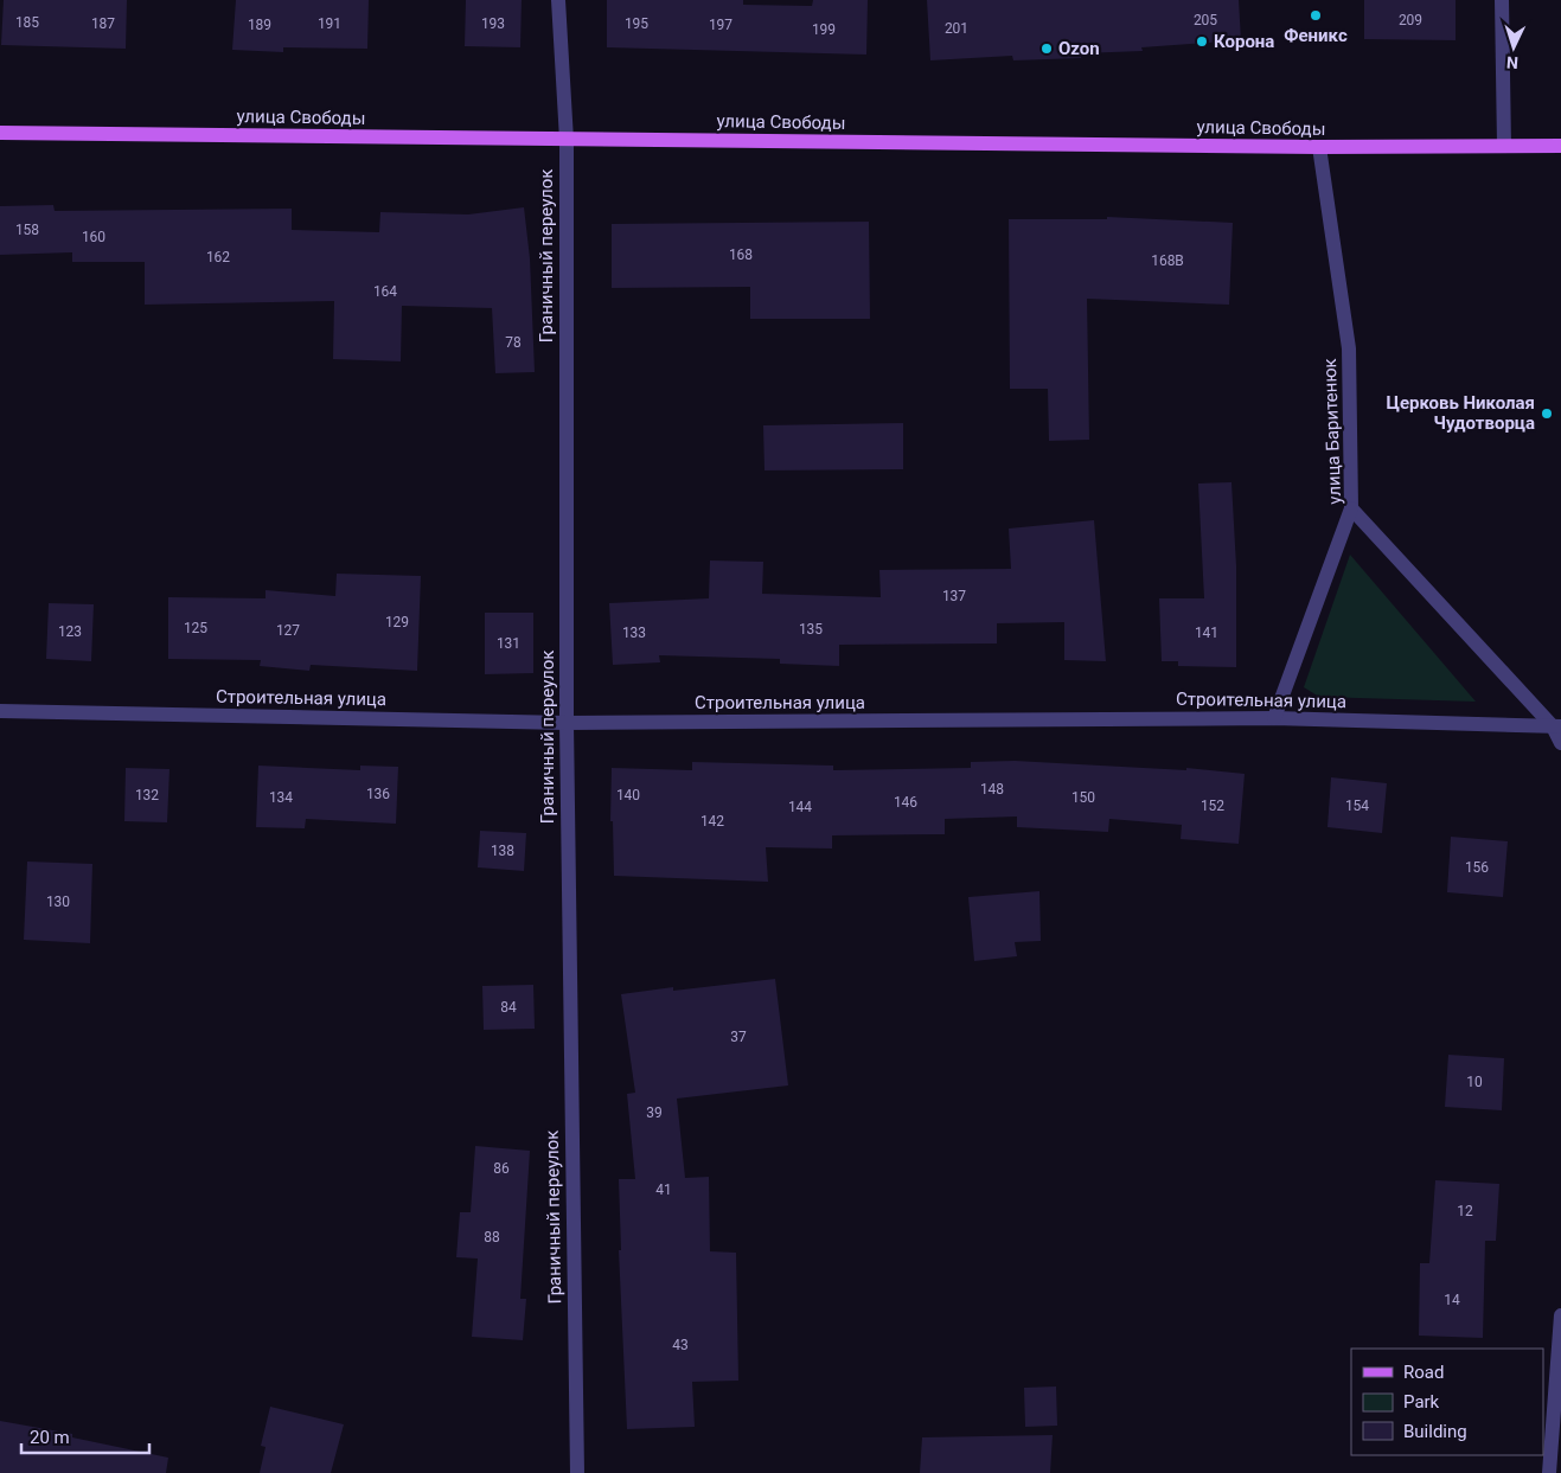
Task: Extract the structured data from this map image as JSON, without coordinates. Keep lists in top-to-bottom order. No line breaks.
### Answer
{"streets":{"main road":["улица Свободы"],"street":["Граничный переулок","улица Баритенюк","Строительная улица"]},"crossings":[["улица Свободы","Граничный переулок"],["улица Свободы","улица Баритенюк"],["Граничный переулок","Строительная улица"],["улица Баритенюк","Строительная улица"]],"places":["Феникс","Корона","Ozon","Церковь Николая Чудотворца"],"house_numbers":["205","209","185","187","191","193","195","189","197","201","199","158","160","168","162","168В","164","78","137","129","125","135","127","123","133","141","131","148","136","132","140","134","150","146","152","154","144","142","138","156","130","84","37","10","39","86","41","12","88","14","43"],"legend":["Road","Park","Building"],"scale_bar":"20 m","north":"bottom"}
